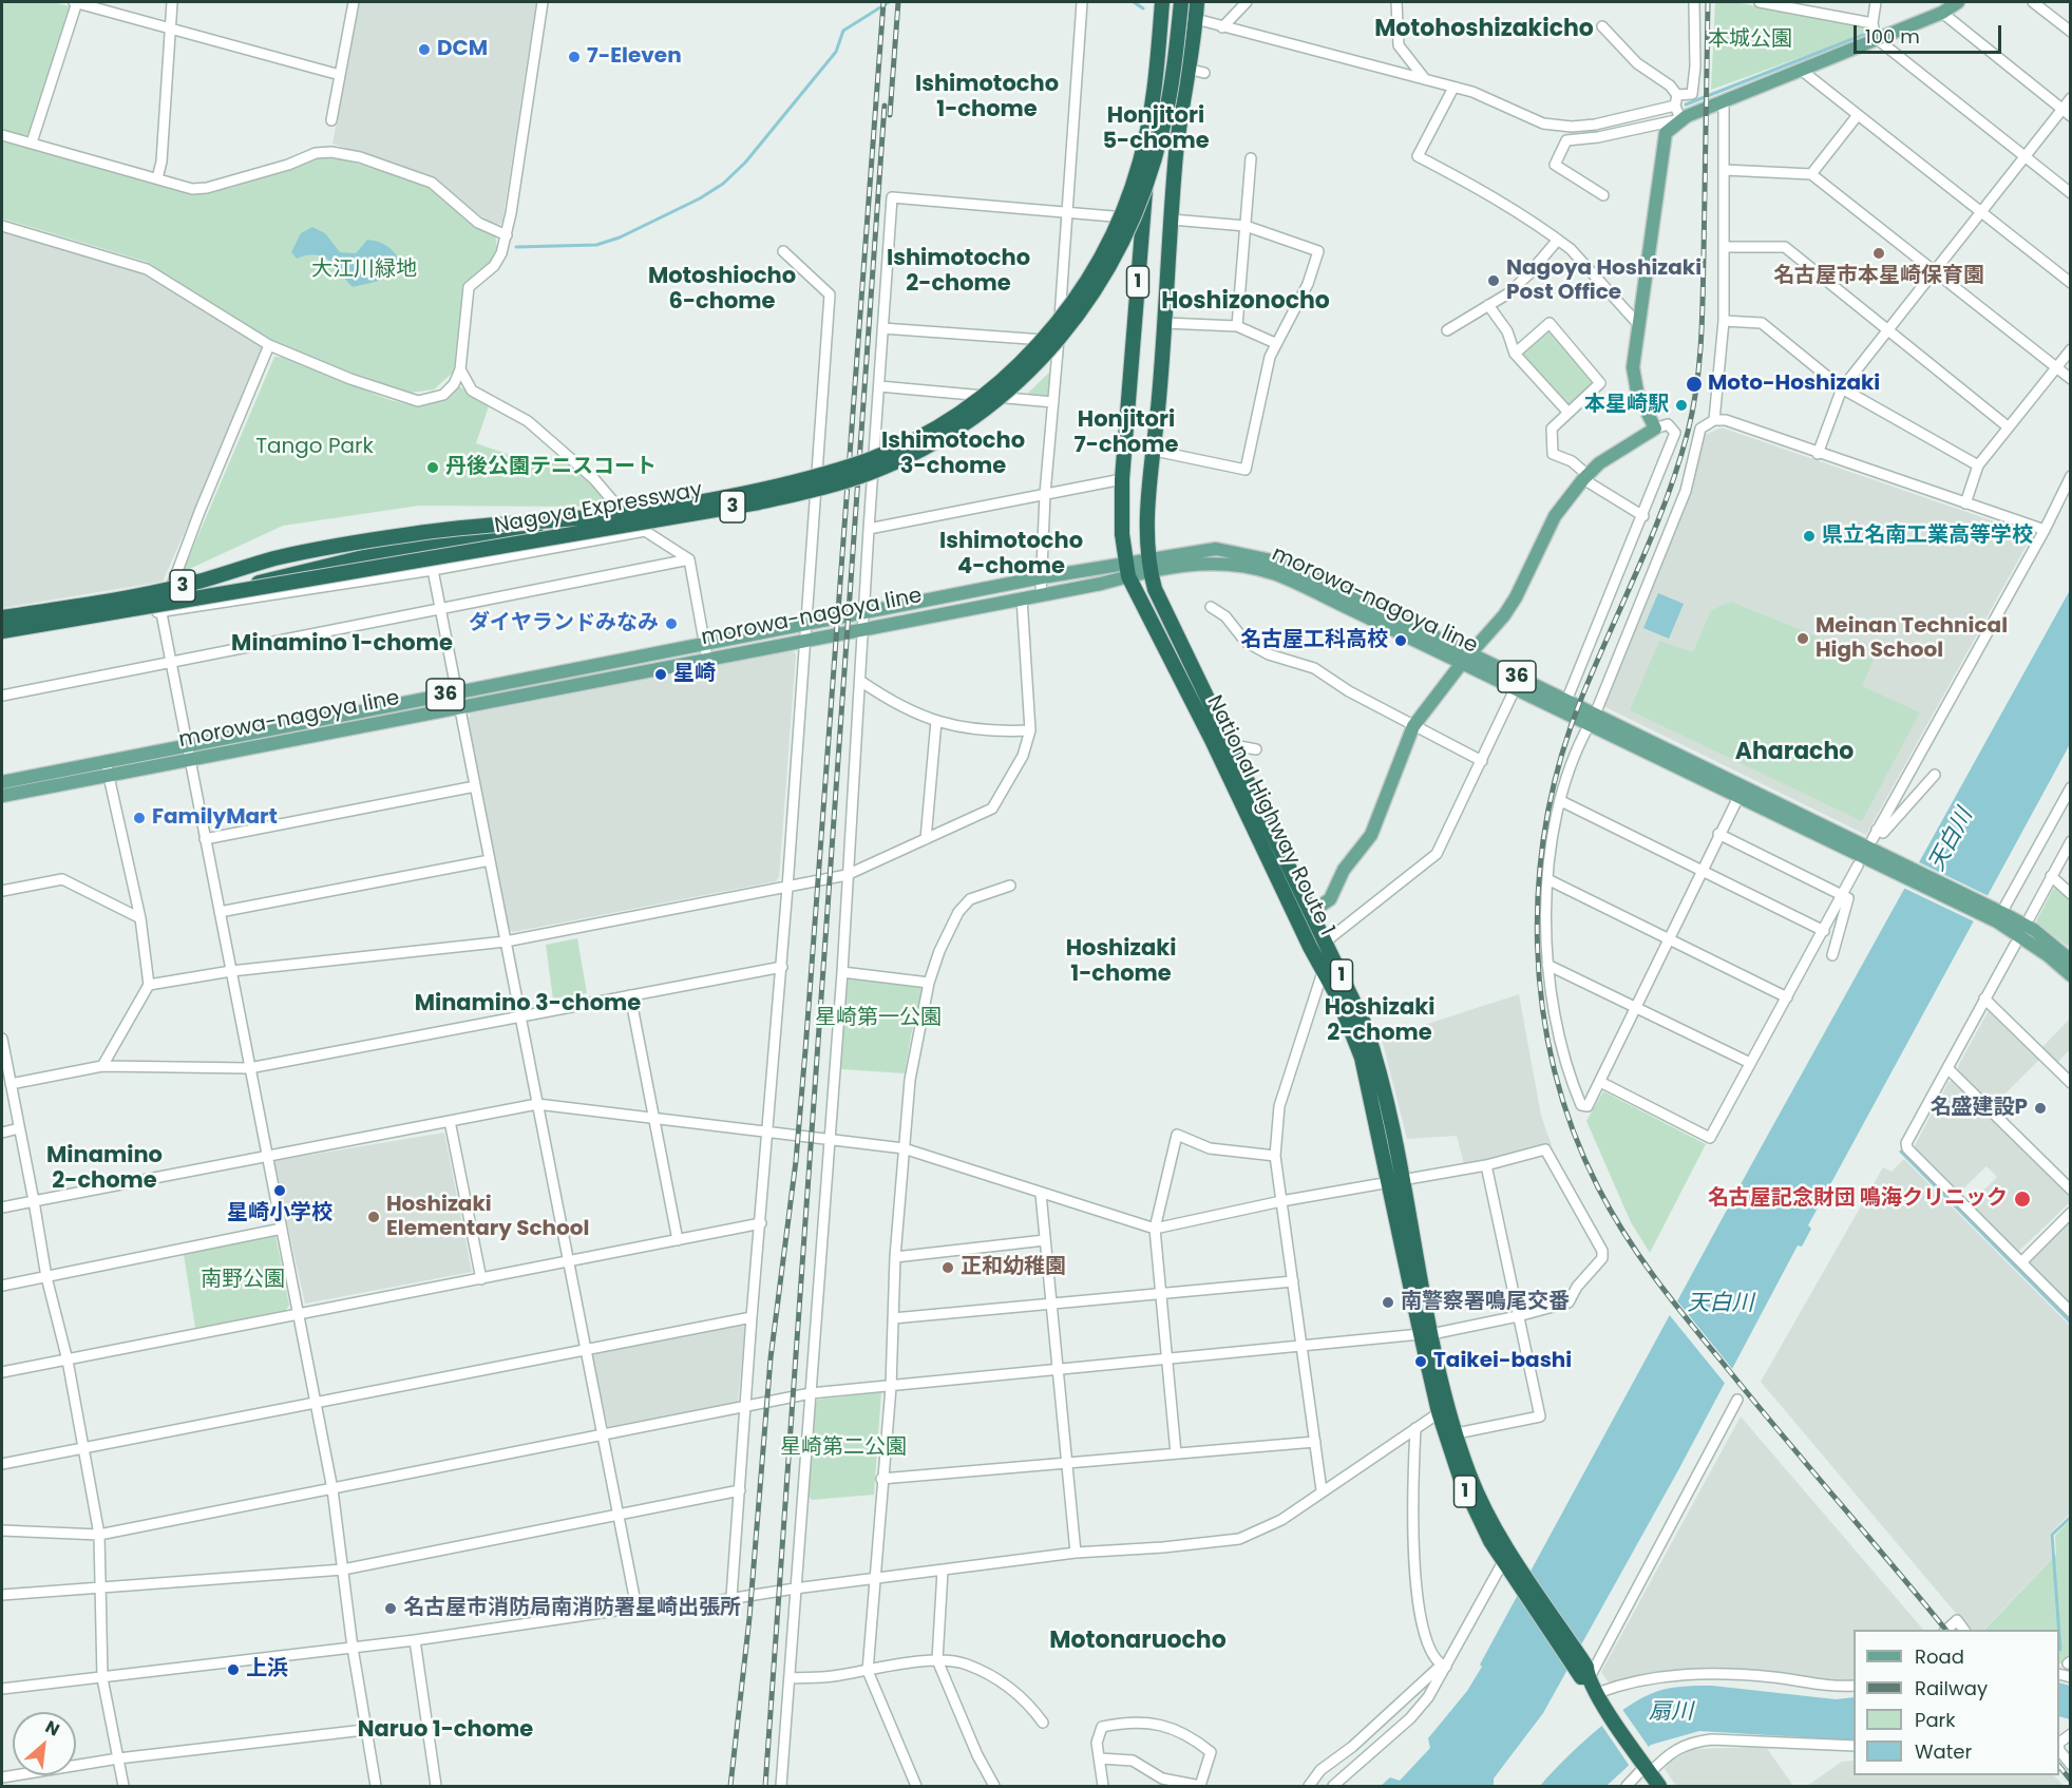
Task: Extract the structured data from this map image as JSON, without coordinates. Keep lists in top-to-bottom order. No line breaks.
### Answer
{"streets":{"highway":["1","3","Nagoya Expressway","National Highway Route 1"],"main road":["morowa-nagoya line","36"]},"crossings":[["morowa-nagoya line","National Highway Route 1"]],"districts":["Motohoshizakicho","Ishimotocho 1-chome","Honjitori 5-chome","Ishimotocho 2-chome","Motoshiocho 6-chome","Hoshizonocho","Honjitori 7-chome","Ishimotocho 3-chome","Ishimotocho 4-chome","Minamino 1-chome","Aharacho","Hoshizaki 1-chome","Minamino 3-chome","Hoshizaki 2-chome","Minamino 2-chome","Motonaruocho","Naruo 1-chome"],"water":["天白川","扇川"],"parks":["本城公園","大江川緑地","Tango Park","星崎第一公園","南野公園","星崎第二公園"],"places":["DCM","7-Eleven","名古屋市本星崎保育園","Nagoya Hoshizaki Post Office","Moto-Hoshizaki","本星崎駅","丹後公園テニスコート","県立名南工業高等学校","ダイヤランドみなみ","Meinan Technical High School","名古屋工科高校","星崎","FamilyMart","名盛建設P","星崎小学校","名古屋記念財団 鳴海クリニック","Hoshizaki Elementary School","正和幼稚園","南警察署鳴尾交番","Taikei-bashi","名古屋市消防局南消防署星崎出張所","上浜"],"legend":["Road","Railway","Park","Water"],"scale_bar":"100 m","north":"top right"}
